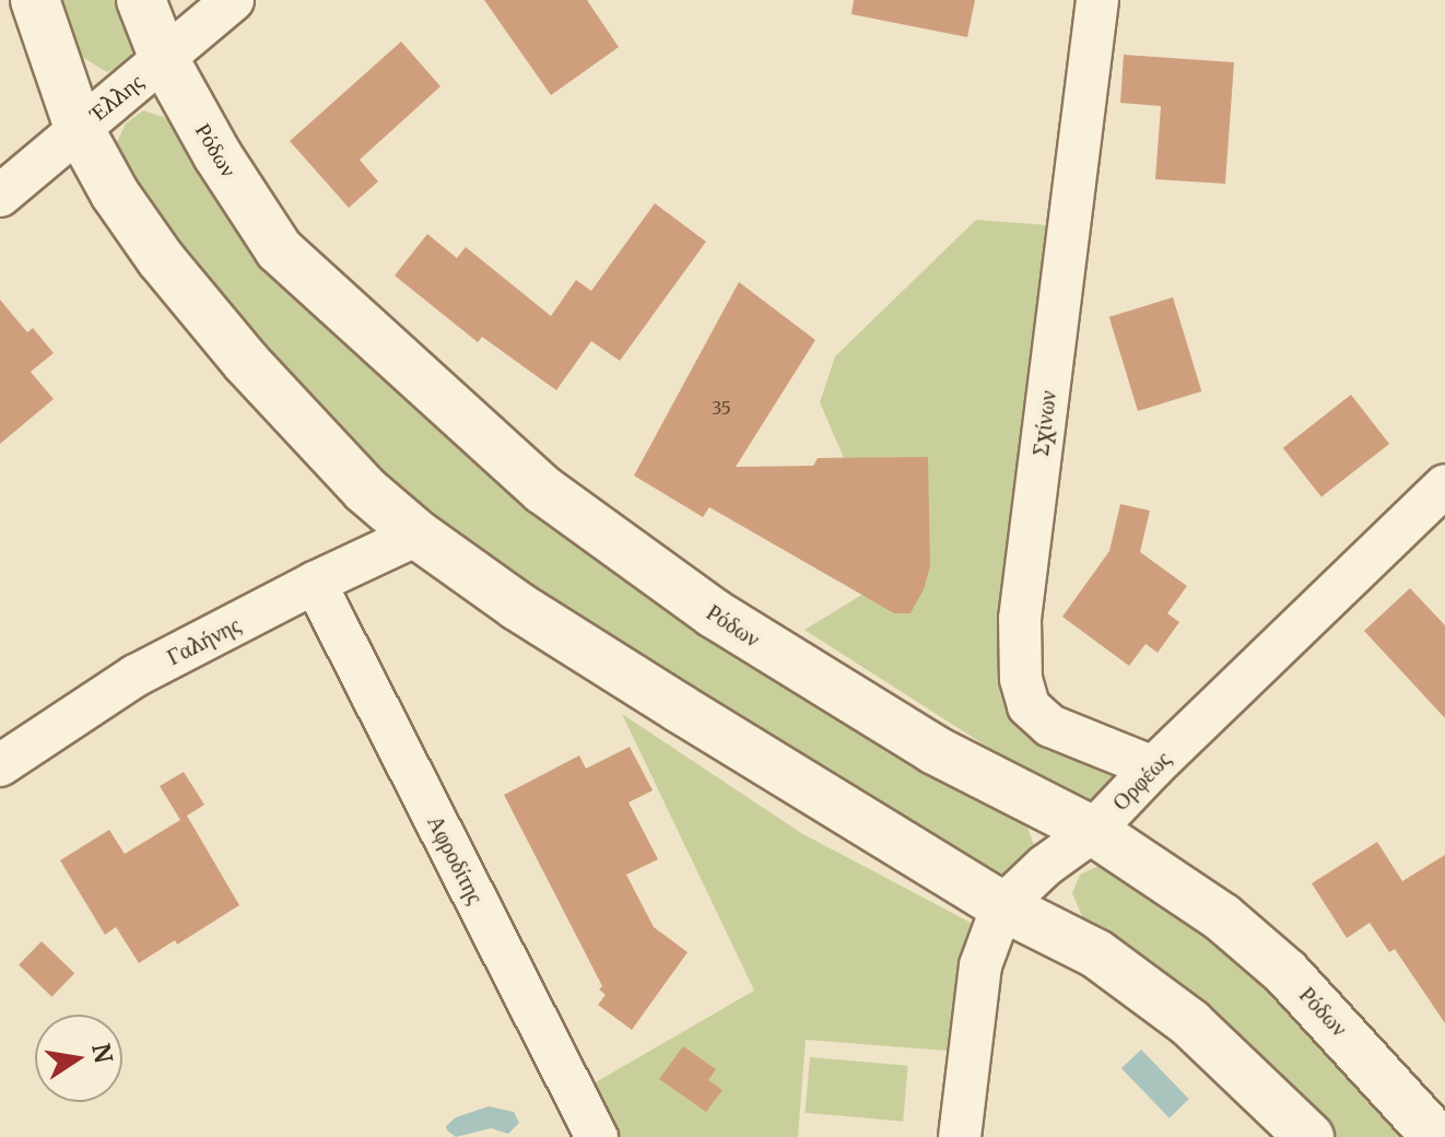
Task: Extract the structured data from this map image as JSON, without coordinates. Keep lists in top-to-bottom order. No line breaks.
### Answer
{"streets":{"street":["Έλλης","Ρόδων","Σχίνων","Γαλήνης","Ορφέως","Αφροδίτης"]},"crossings":[["Έλλης","Ρόδων"],["Ρόδων","Ορφέως"],["Σχίνων","Ορφέως"],["Γαλήνης","Αφροδίτης"]],"house_numbers":["35"],"north":"right"}
